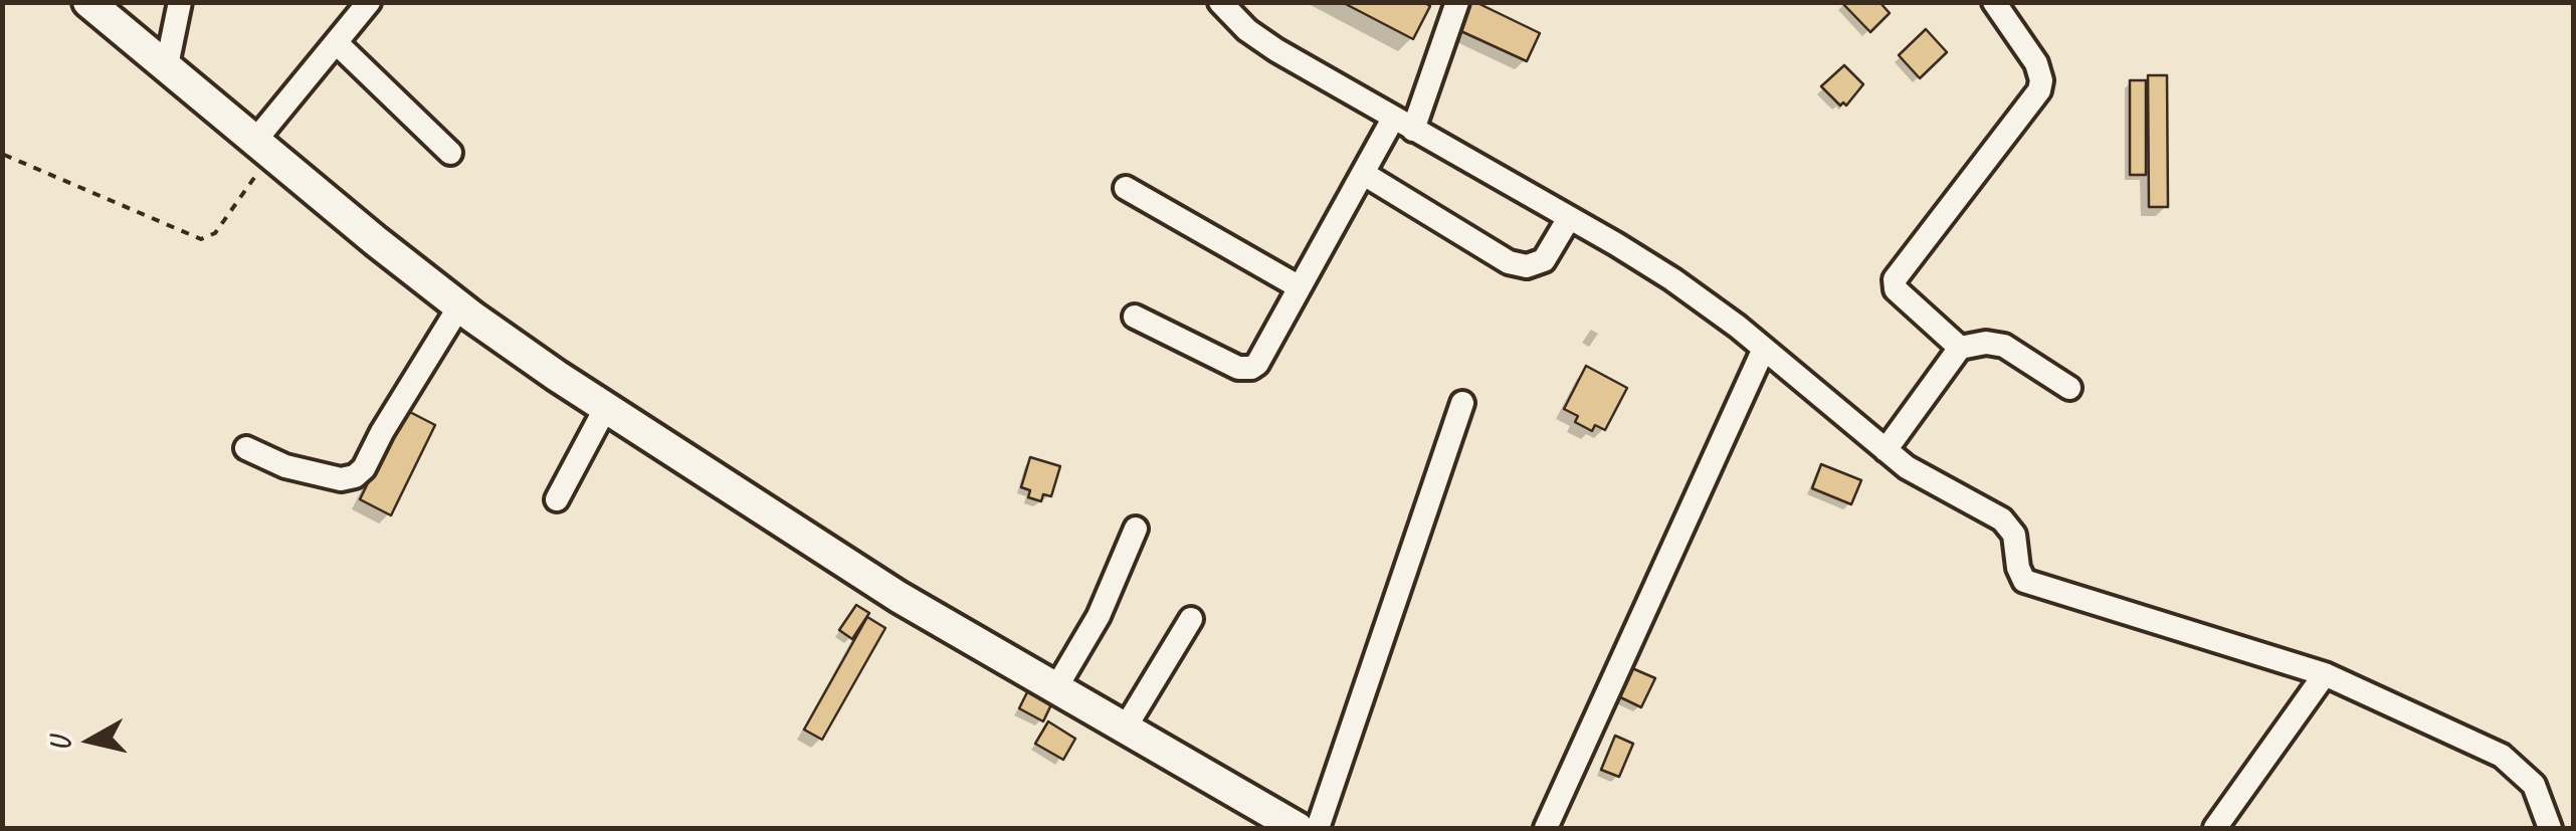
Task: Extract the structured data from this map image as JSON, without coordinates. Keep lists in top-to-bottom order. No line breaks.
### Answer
{"north":"left"}
